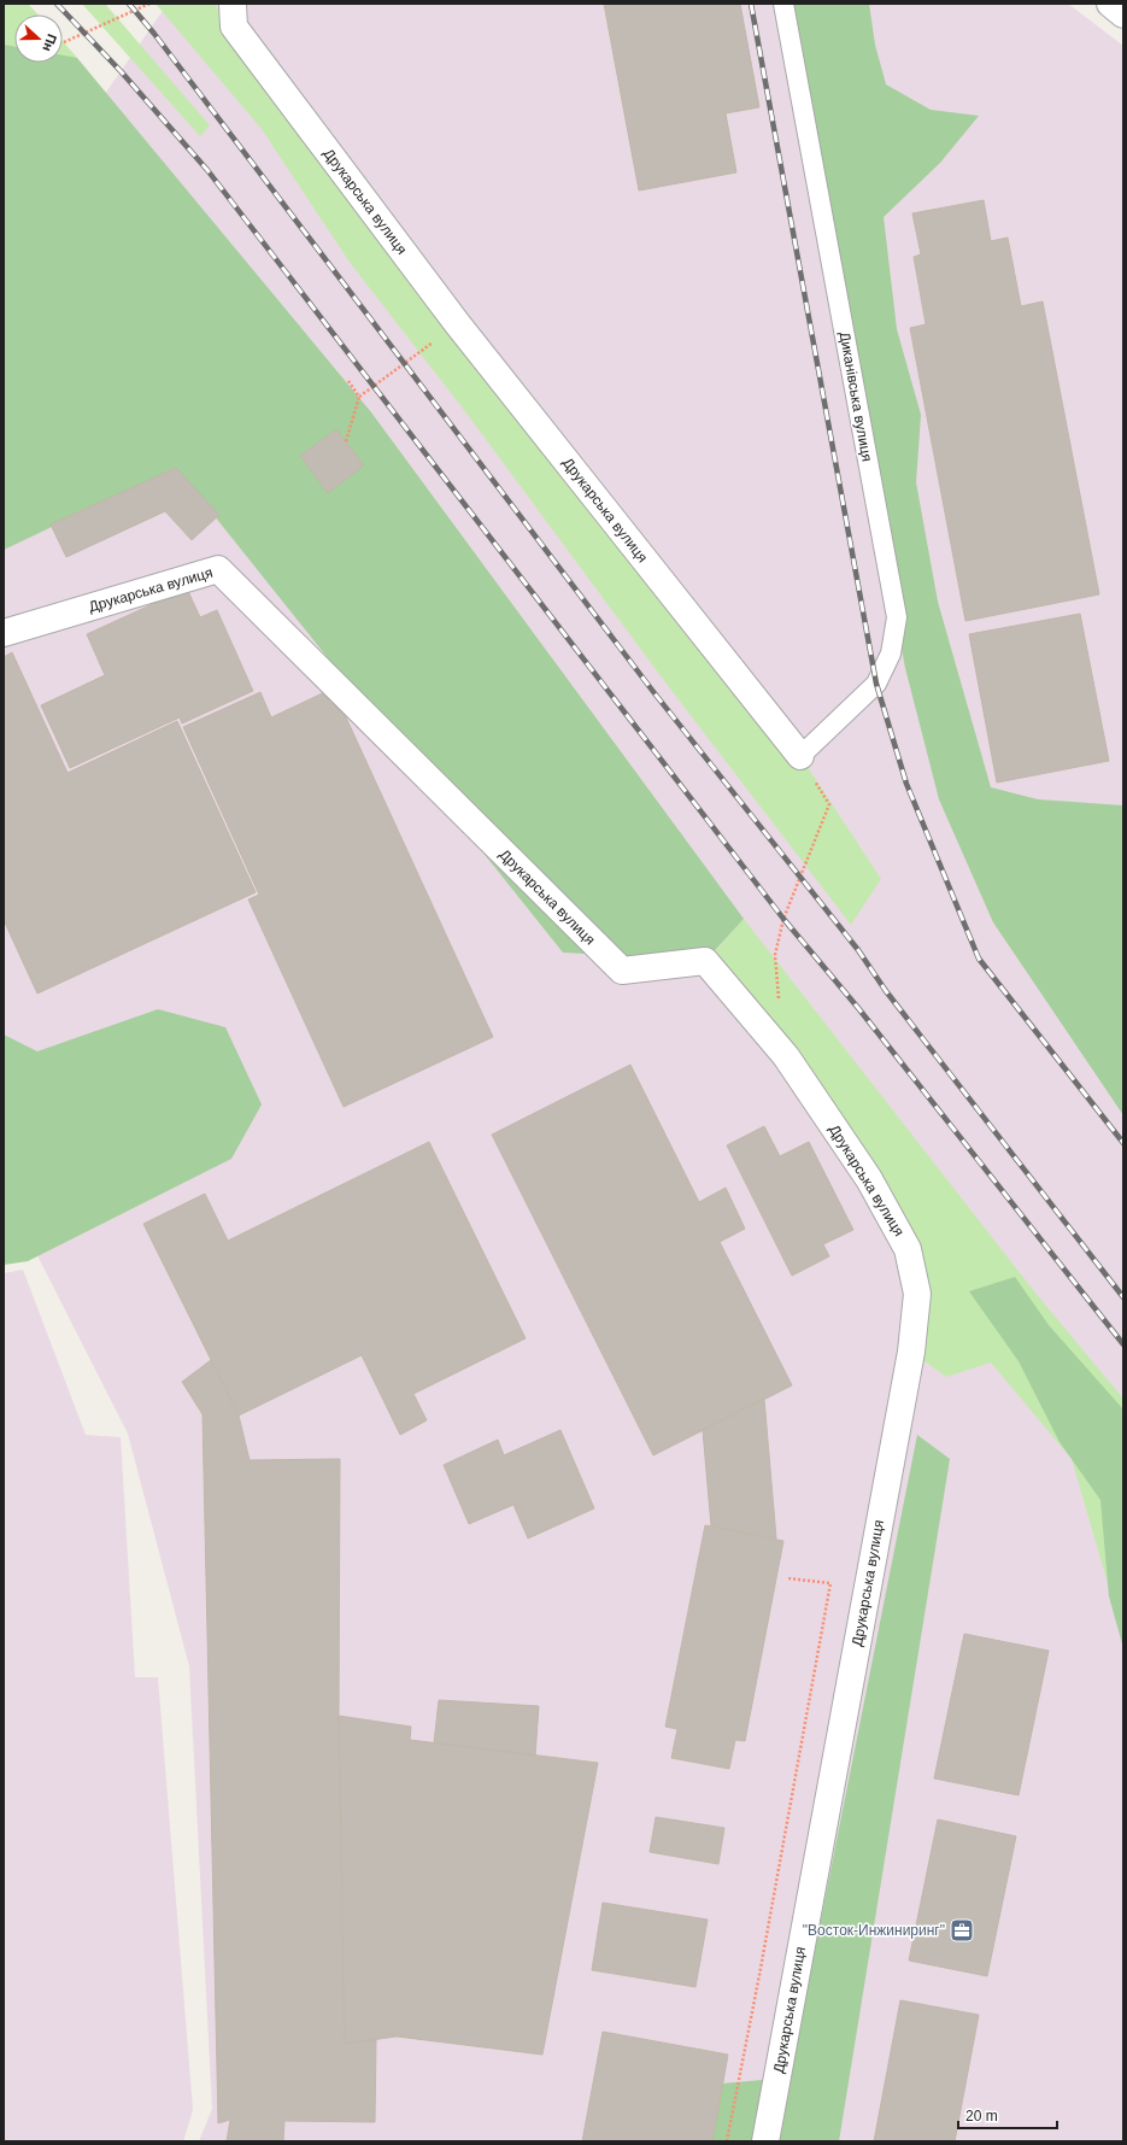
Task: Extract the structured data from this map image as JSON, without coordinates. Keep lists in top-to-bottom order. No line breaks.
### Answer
{"streets":{"street":["Друкарська вулиця"],"lane":["Диканівська вулиця"]},"crossings":[["Друкарська вулиця","Диканівська вулиця"]],"places":{"office":["\"Восток-Инжиниринг\""]},"scale_bar":"20 m","north":"right"}
